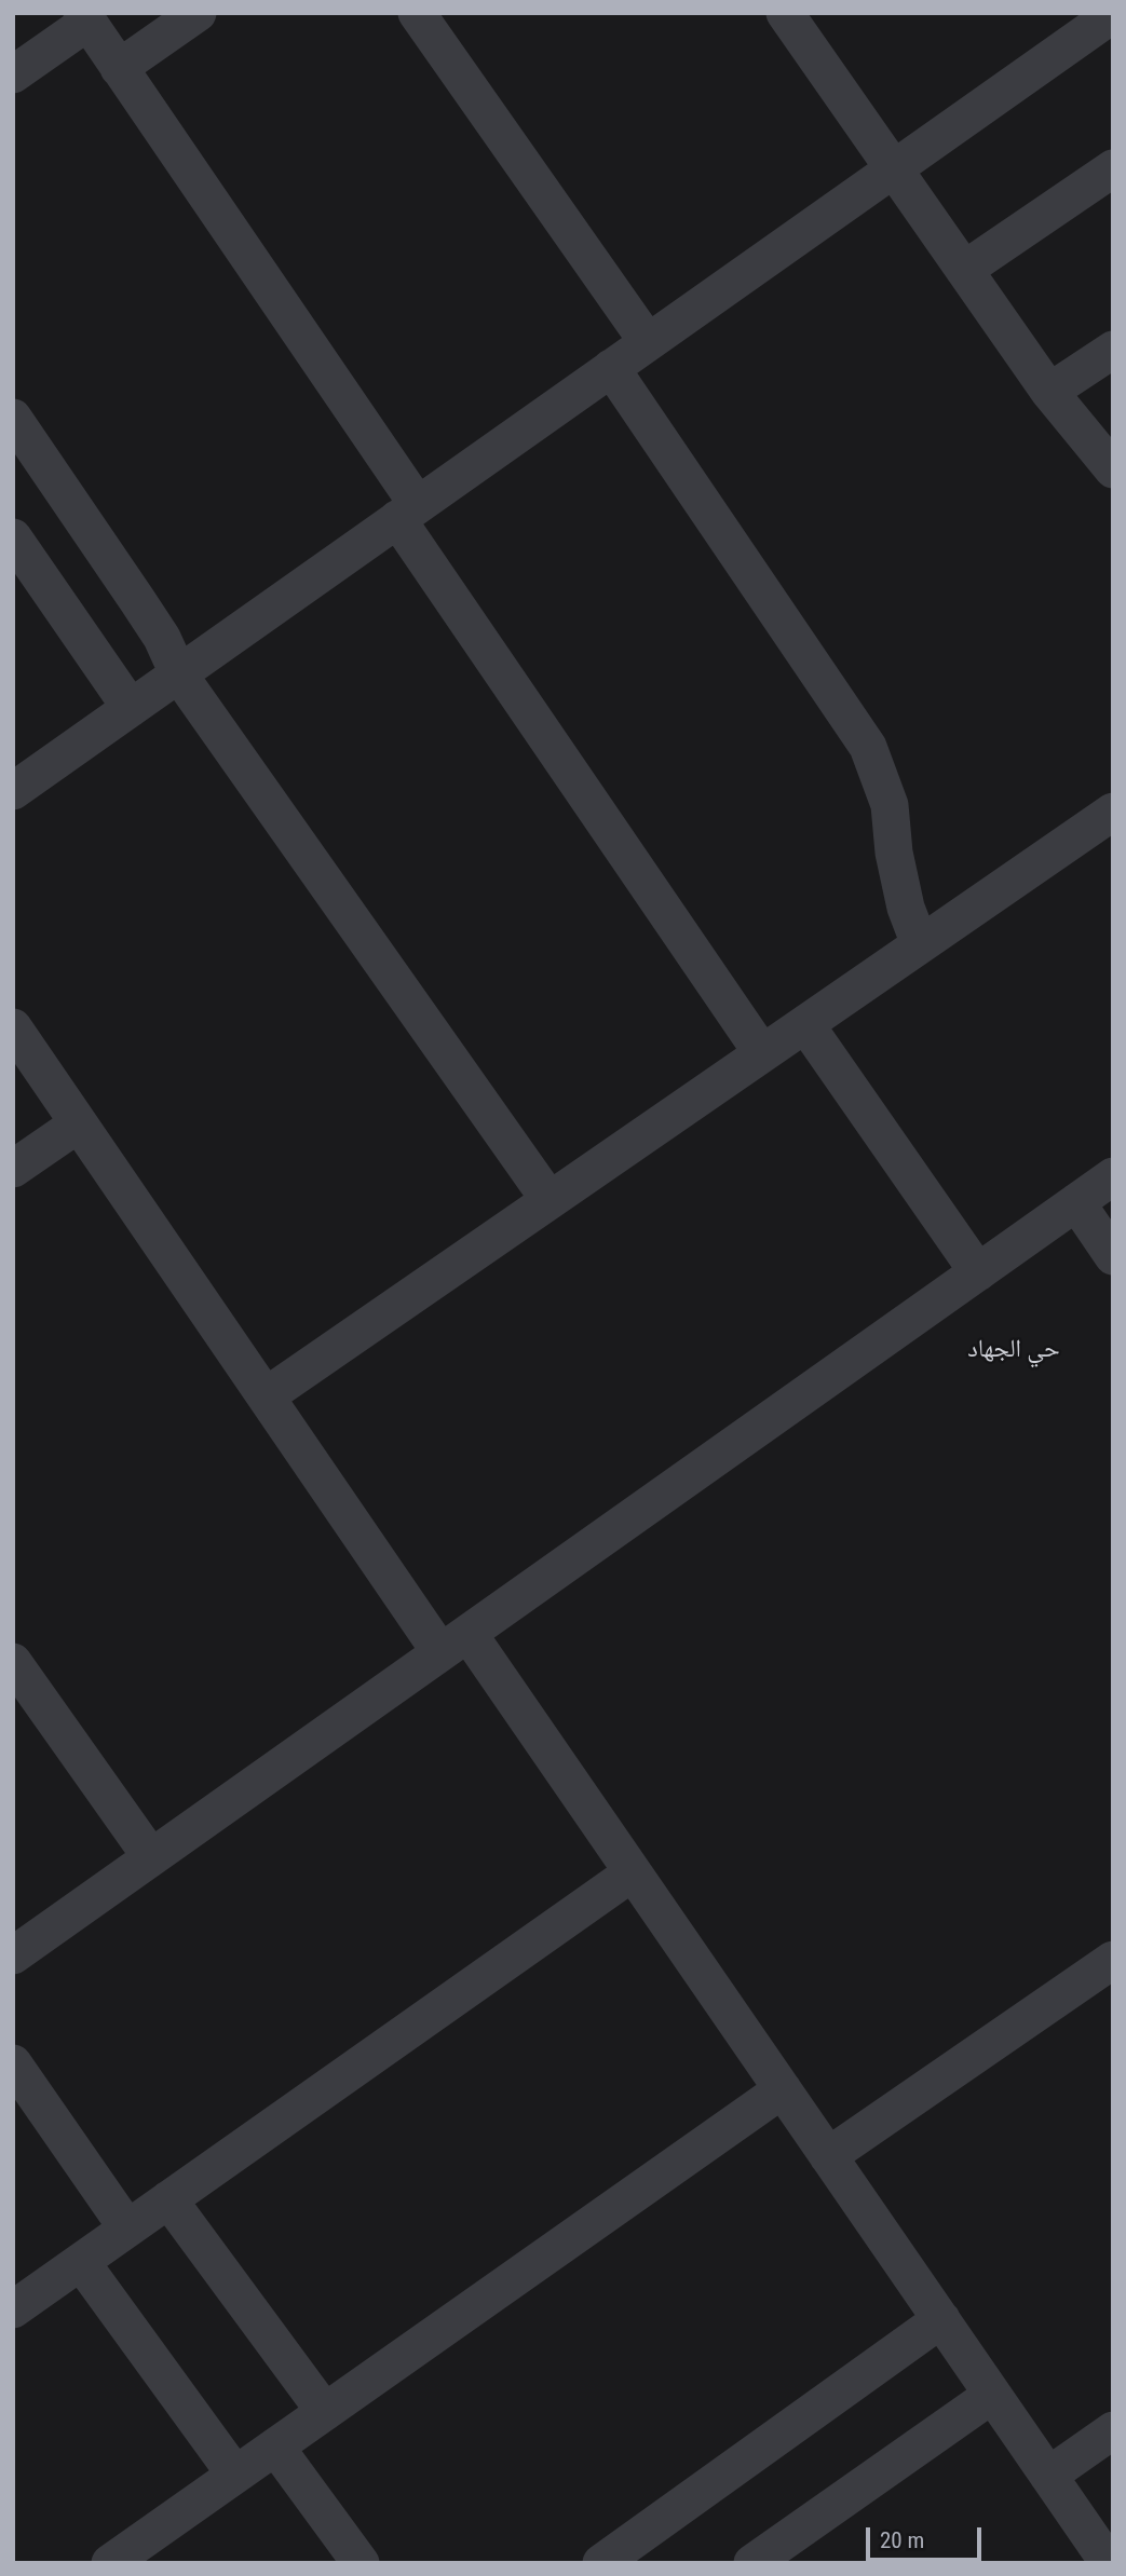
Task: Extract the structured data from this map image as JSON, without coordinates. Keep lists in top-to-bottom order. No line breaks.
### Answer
{"districts":["حي الجهاد"],"scale_bar":"20 m"}
